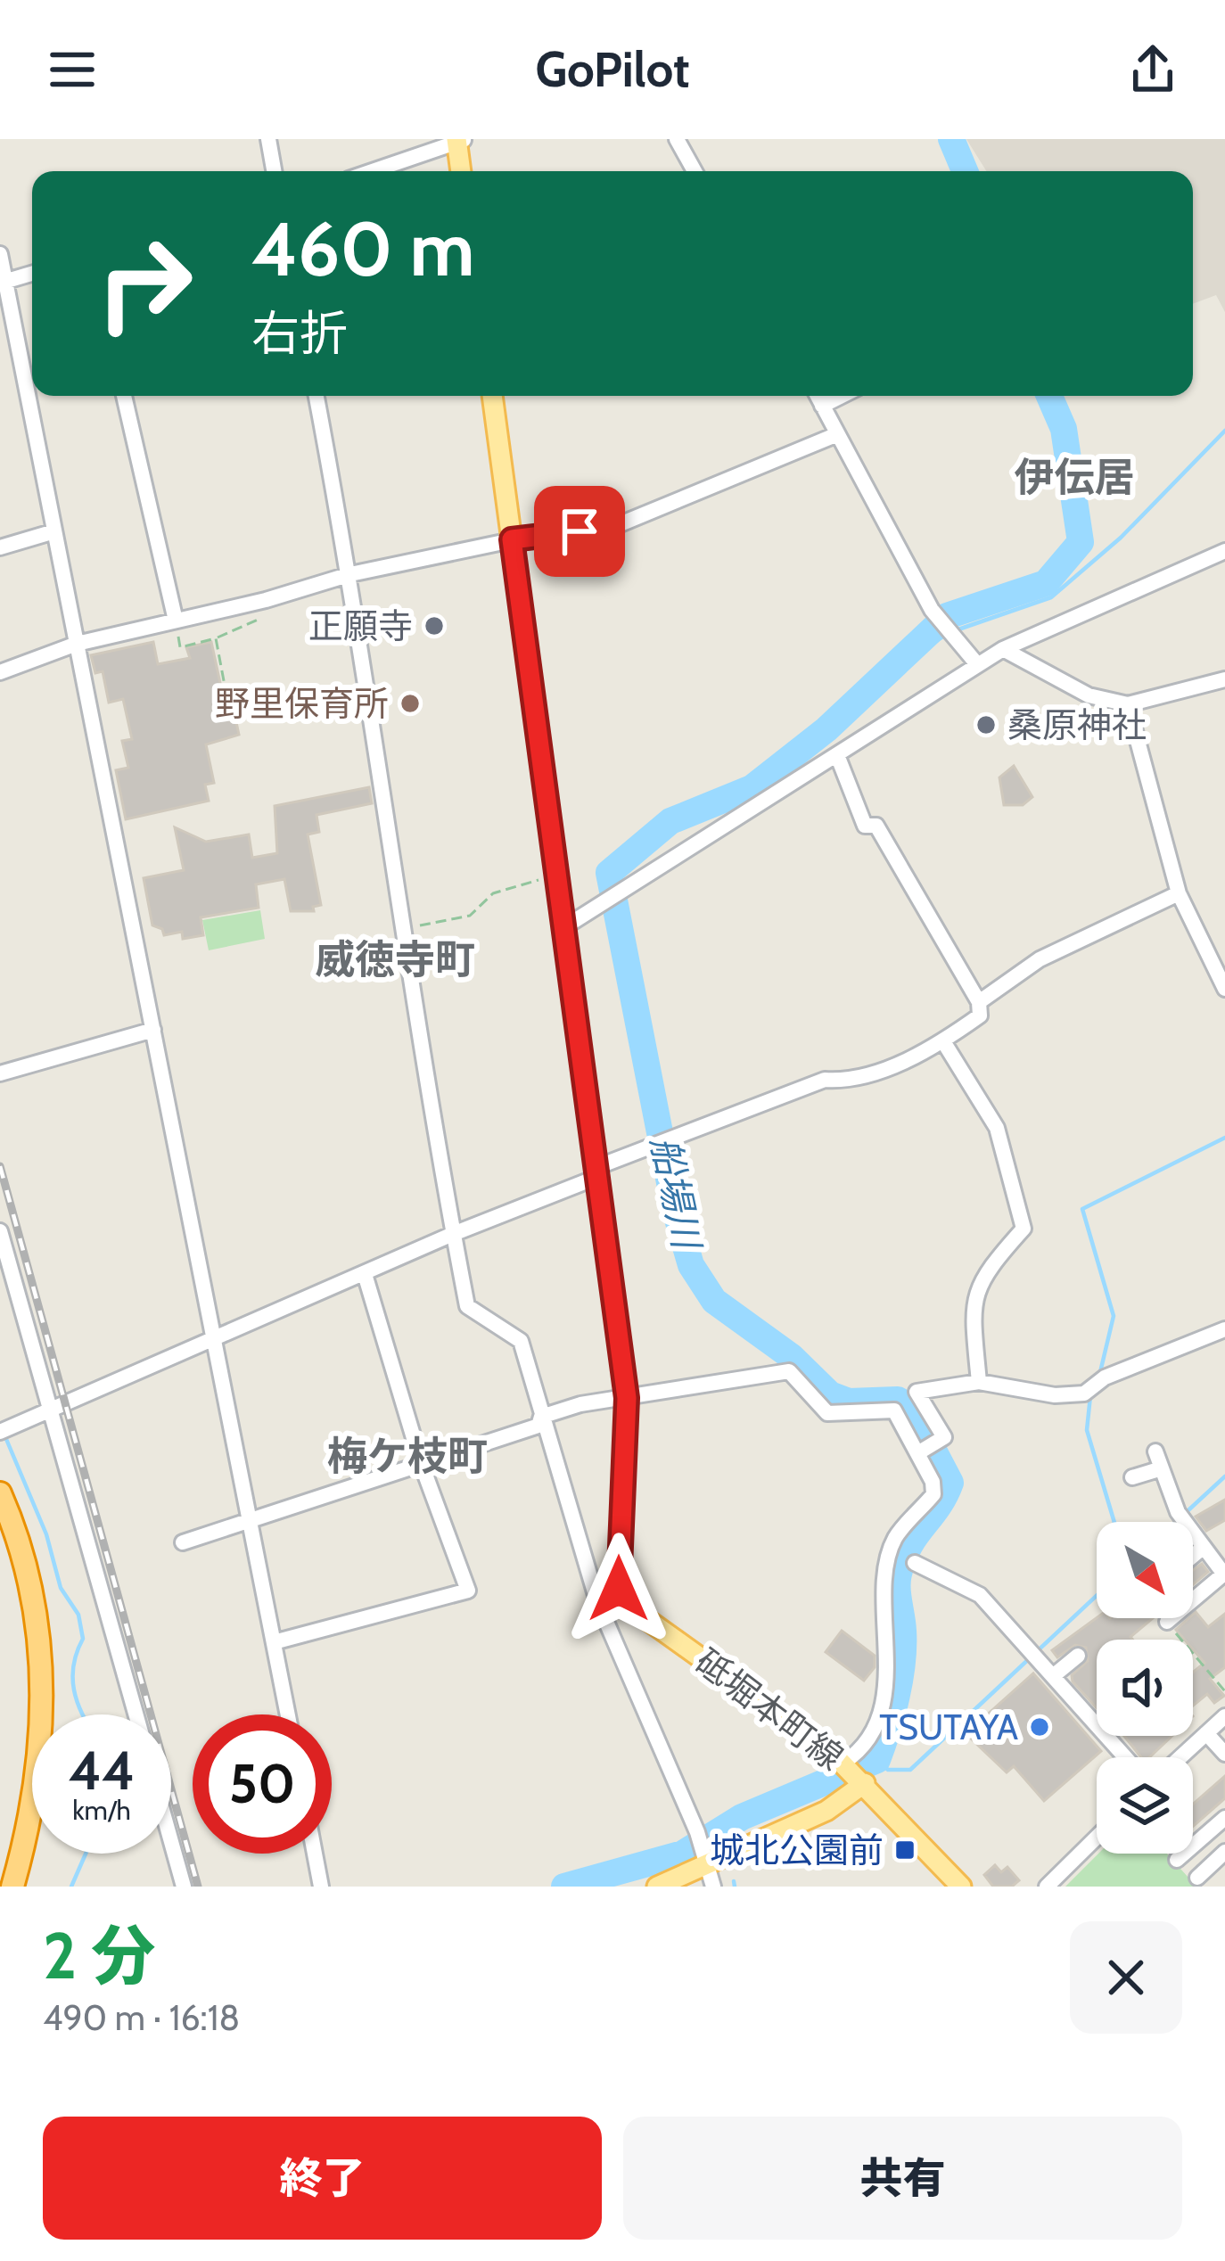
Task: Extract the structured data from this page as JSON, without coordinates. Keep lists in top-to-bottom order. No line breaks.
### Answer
{"streets":{"main road":["砥堀本町線"]},"districts":["伊伝居","威徳寺町","梅ケ枝町"],"water":["船場川"],"places":{"other":["正願寺","野里保育所","桑原神社","TSUTAYA"],"transit":["城北公園前"]},"north":"bottom right","page":{"header":"GoPilot","turn":["460 m","右折"],"speed":"44 km/h","limit":"50","heading":["2 分","490 m · 16:18"],"buttons":["終了","共有"]}}
